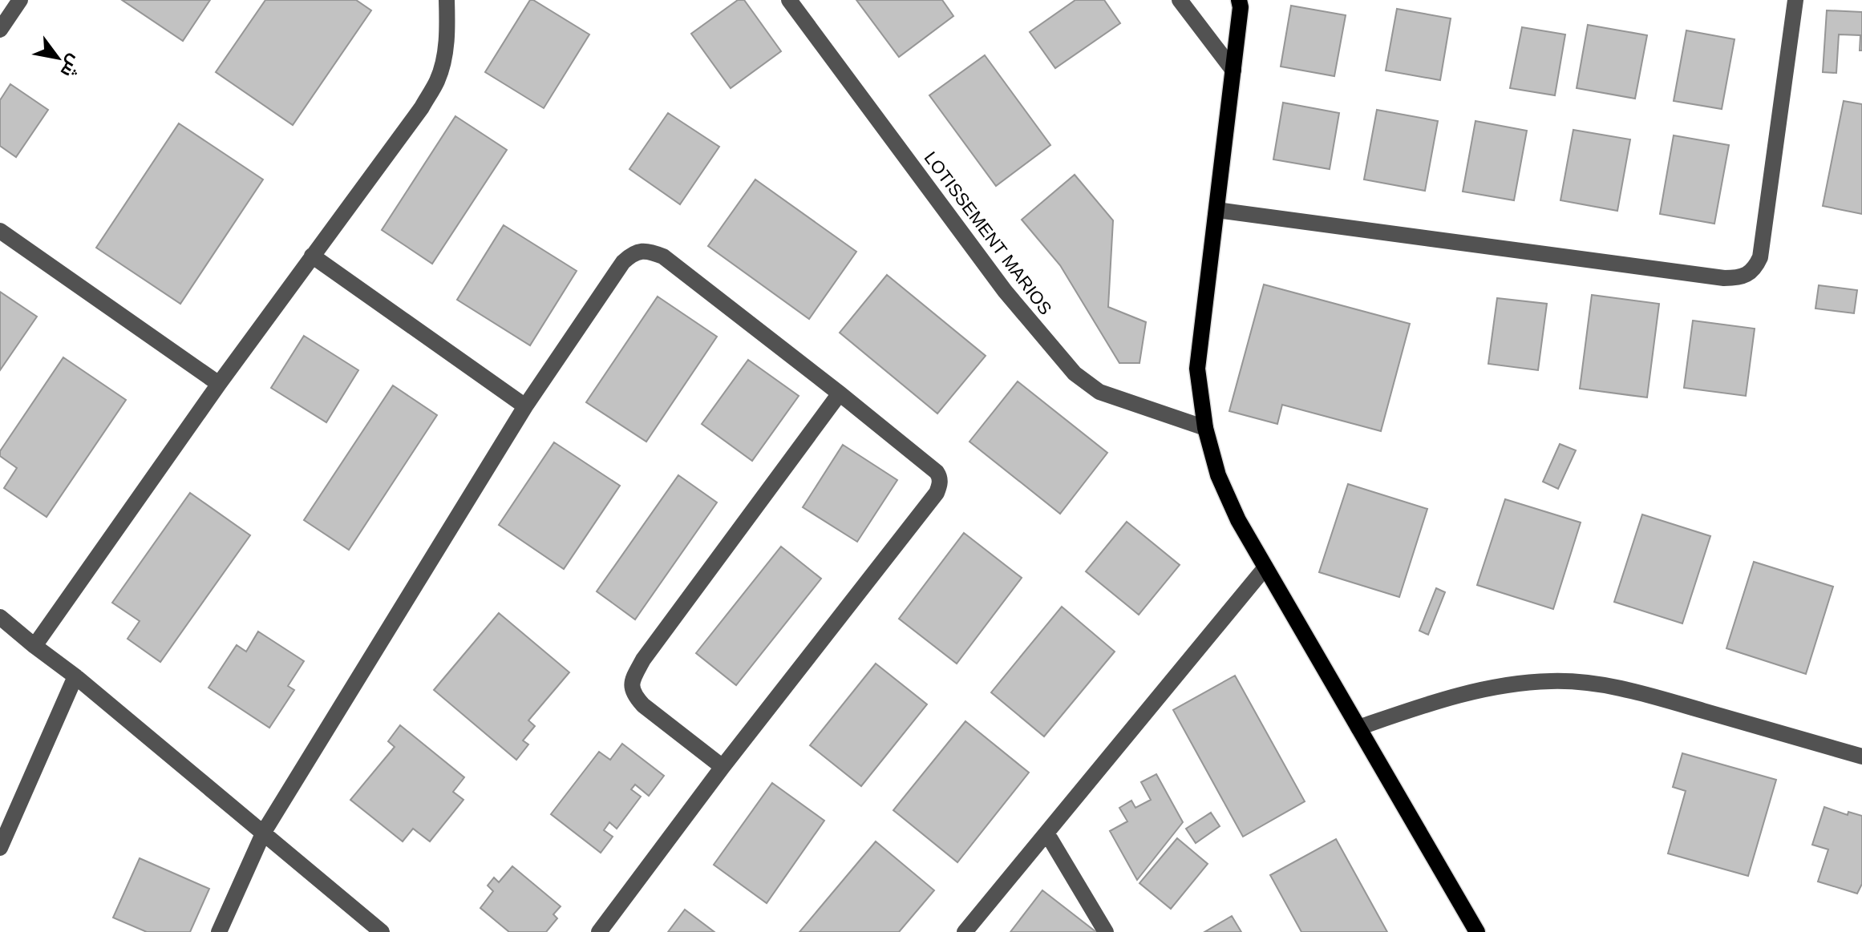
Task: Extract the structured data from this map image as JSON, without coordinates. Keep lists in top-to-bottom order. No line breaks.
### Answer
{"streets":{"street":["LOTISSEMENT MARIOS"]},"north":"bottom right"}
